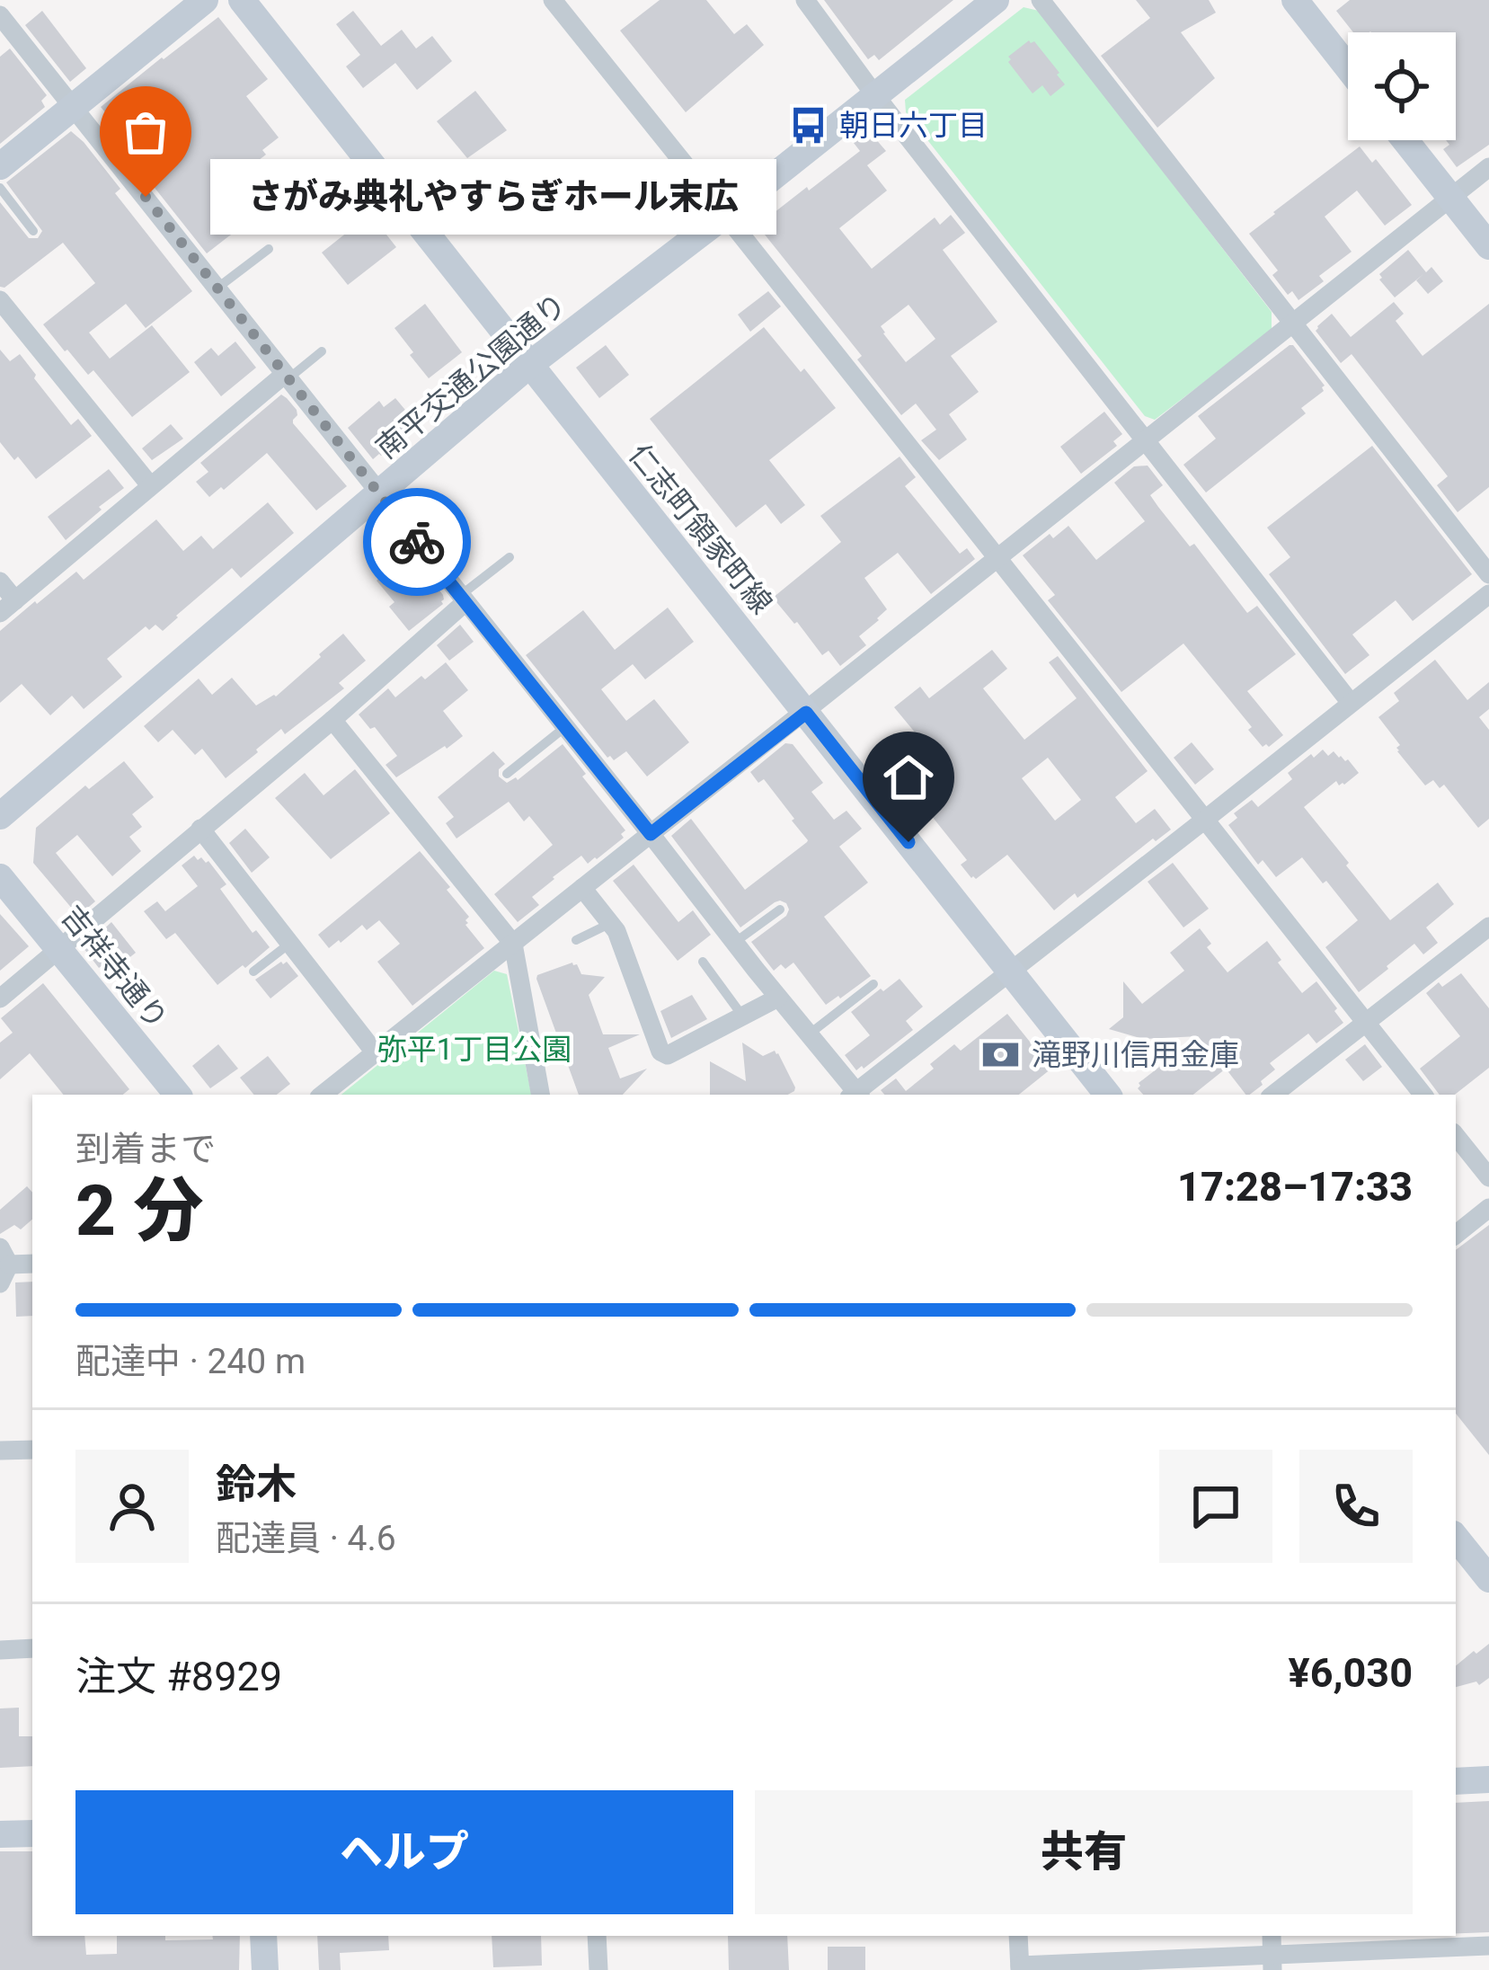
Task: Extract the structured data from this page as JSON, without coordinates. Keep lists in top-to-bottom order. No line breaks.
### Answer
{"streets":{"street":["南平交通公園通り","仁志町領家町線","吉祥寺通り"]},"crossings":[["南平交通公園通り","仁志町領家町線"]],"parks":["弥平1丁目公園"],"places":{"bus stop":["朝日六丁目"],"other":["さがみ典礼やすらぎホール末広"],"bank":["滝野川信用金庫"]},"page":{"bubble":"さがみ典礼やすらぎホール末広","heading":["2 分","到着まで","17:28–17:33"],"panel":["鈴木","配達員 · 4.6","注文 #8929","¥6,030"],"bar":"配達中 · 240 m","buttons":["ヘルプ","共有"]}}
